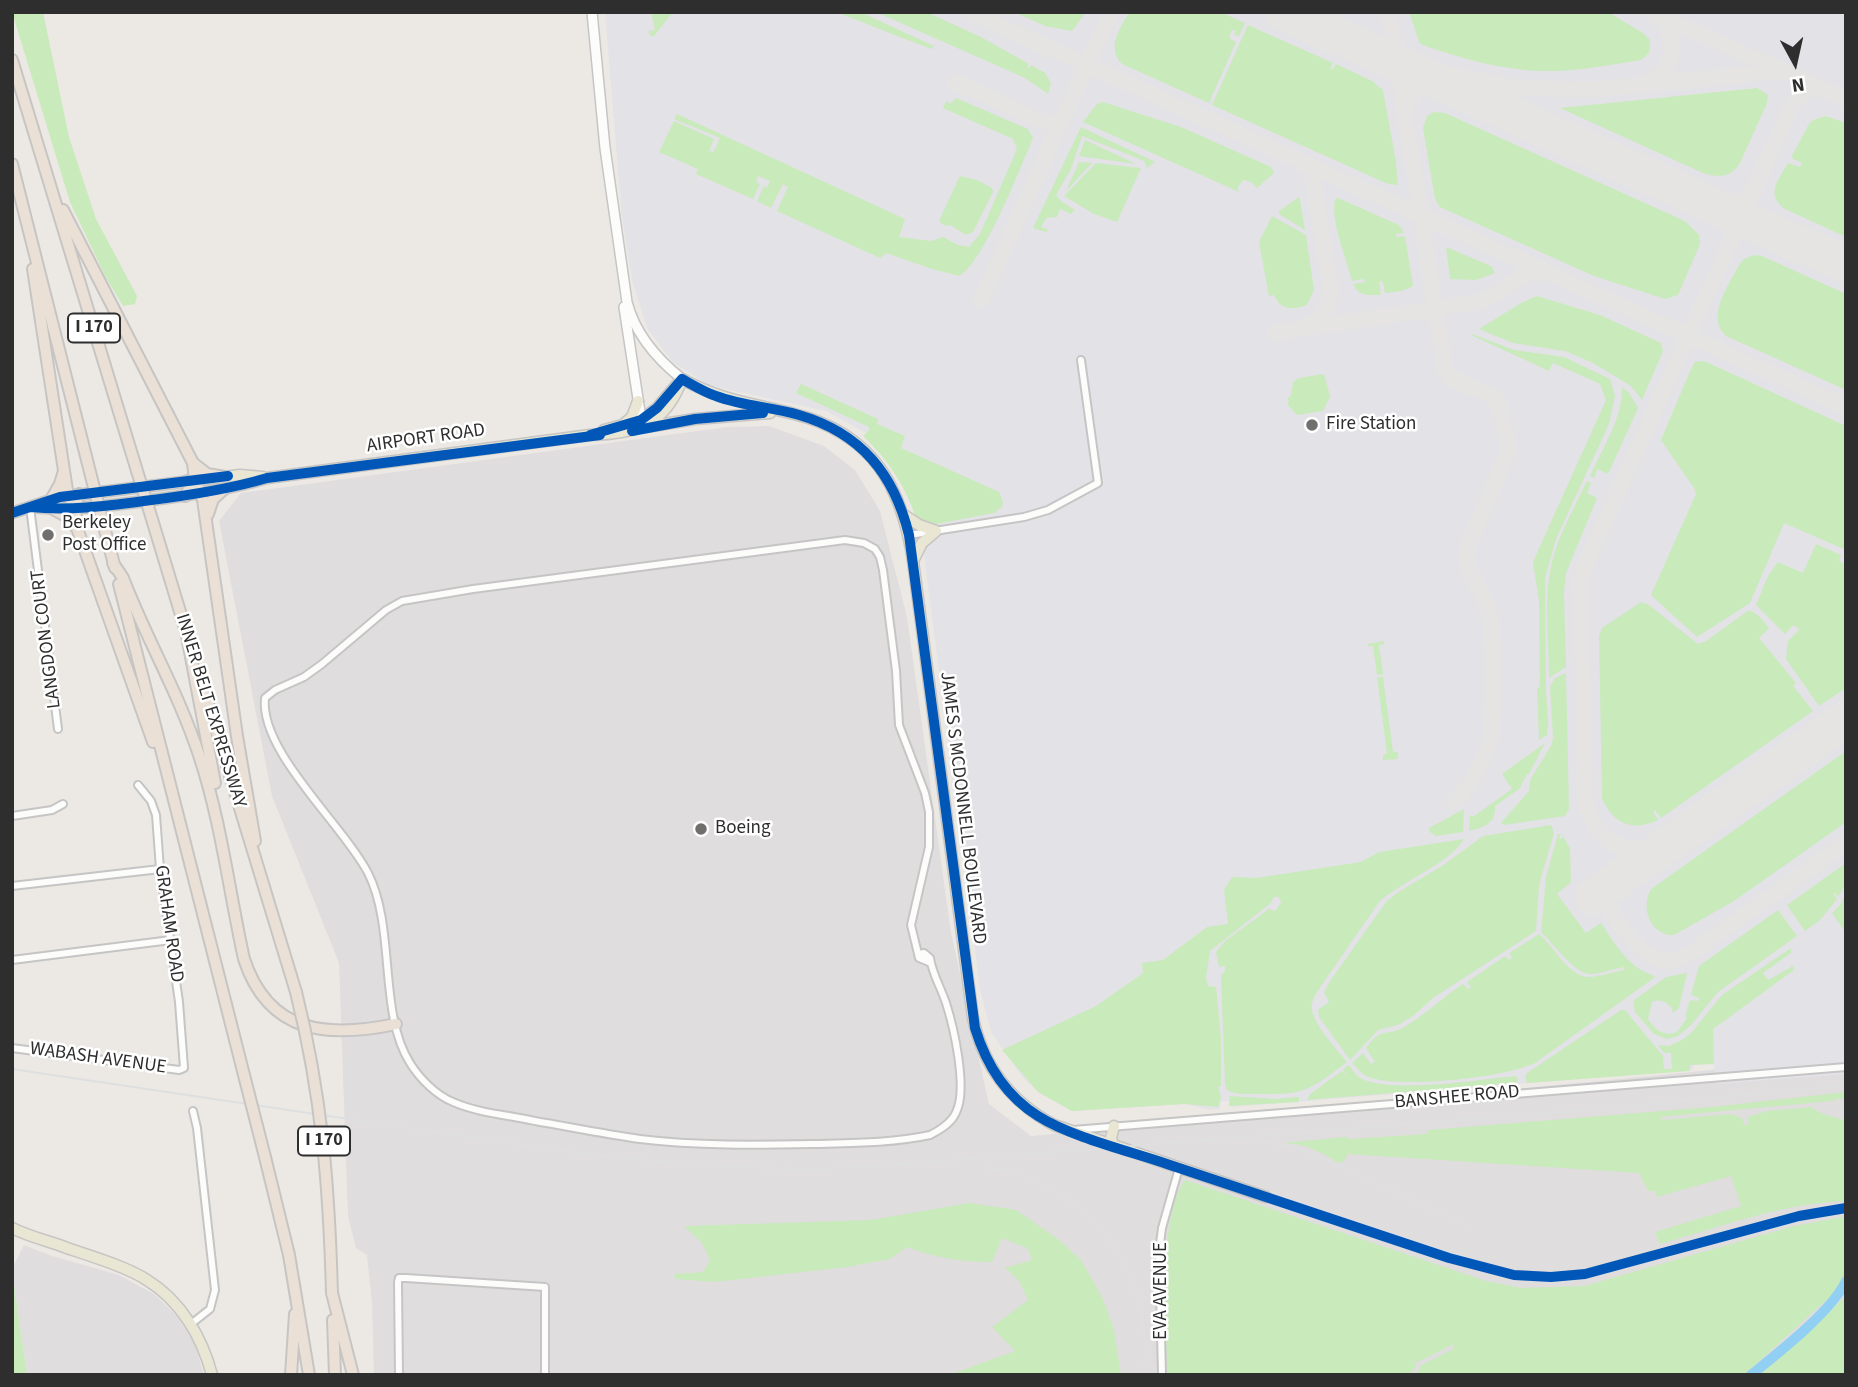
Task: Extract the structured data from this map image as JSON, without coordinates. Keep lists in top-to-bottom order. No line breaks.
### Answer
{"streets":{"highway":["I 170","INNER BELT EXPRESSWAY"],"main road":["AIRPORT ROAD","JAMES S MCDONNELL BOULEVARD"],"street":["LANGDON COURT","GRAHAM ROAD","WABASH AVENUE","BANSHEE ROAD","EVA AVENUE"]},"crossings":[["AIRPORT ROAD","LANGDON COURT"],["AIRPORT ROAD","JAMES S MCDONNELL BOULEVARD"],["JAMES S MCDONNELL BOULEVARD","BANSHEE ROAD"],["JAMES S MCDONNELL BOULEVARD","EVA AVENUE"],["GRAHAM ROAD","WABASH AVENUE"]],"places":["Fire Station","Berkeley Post Office","Boeing"],"north":"bottom"}
